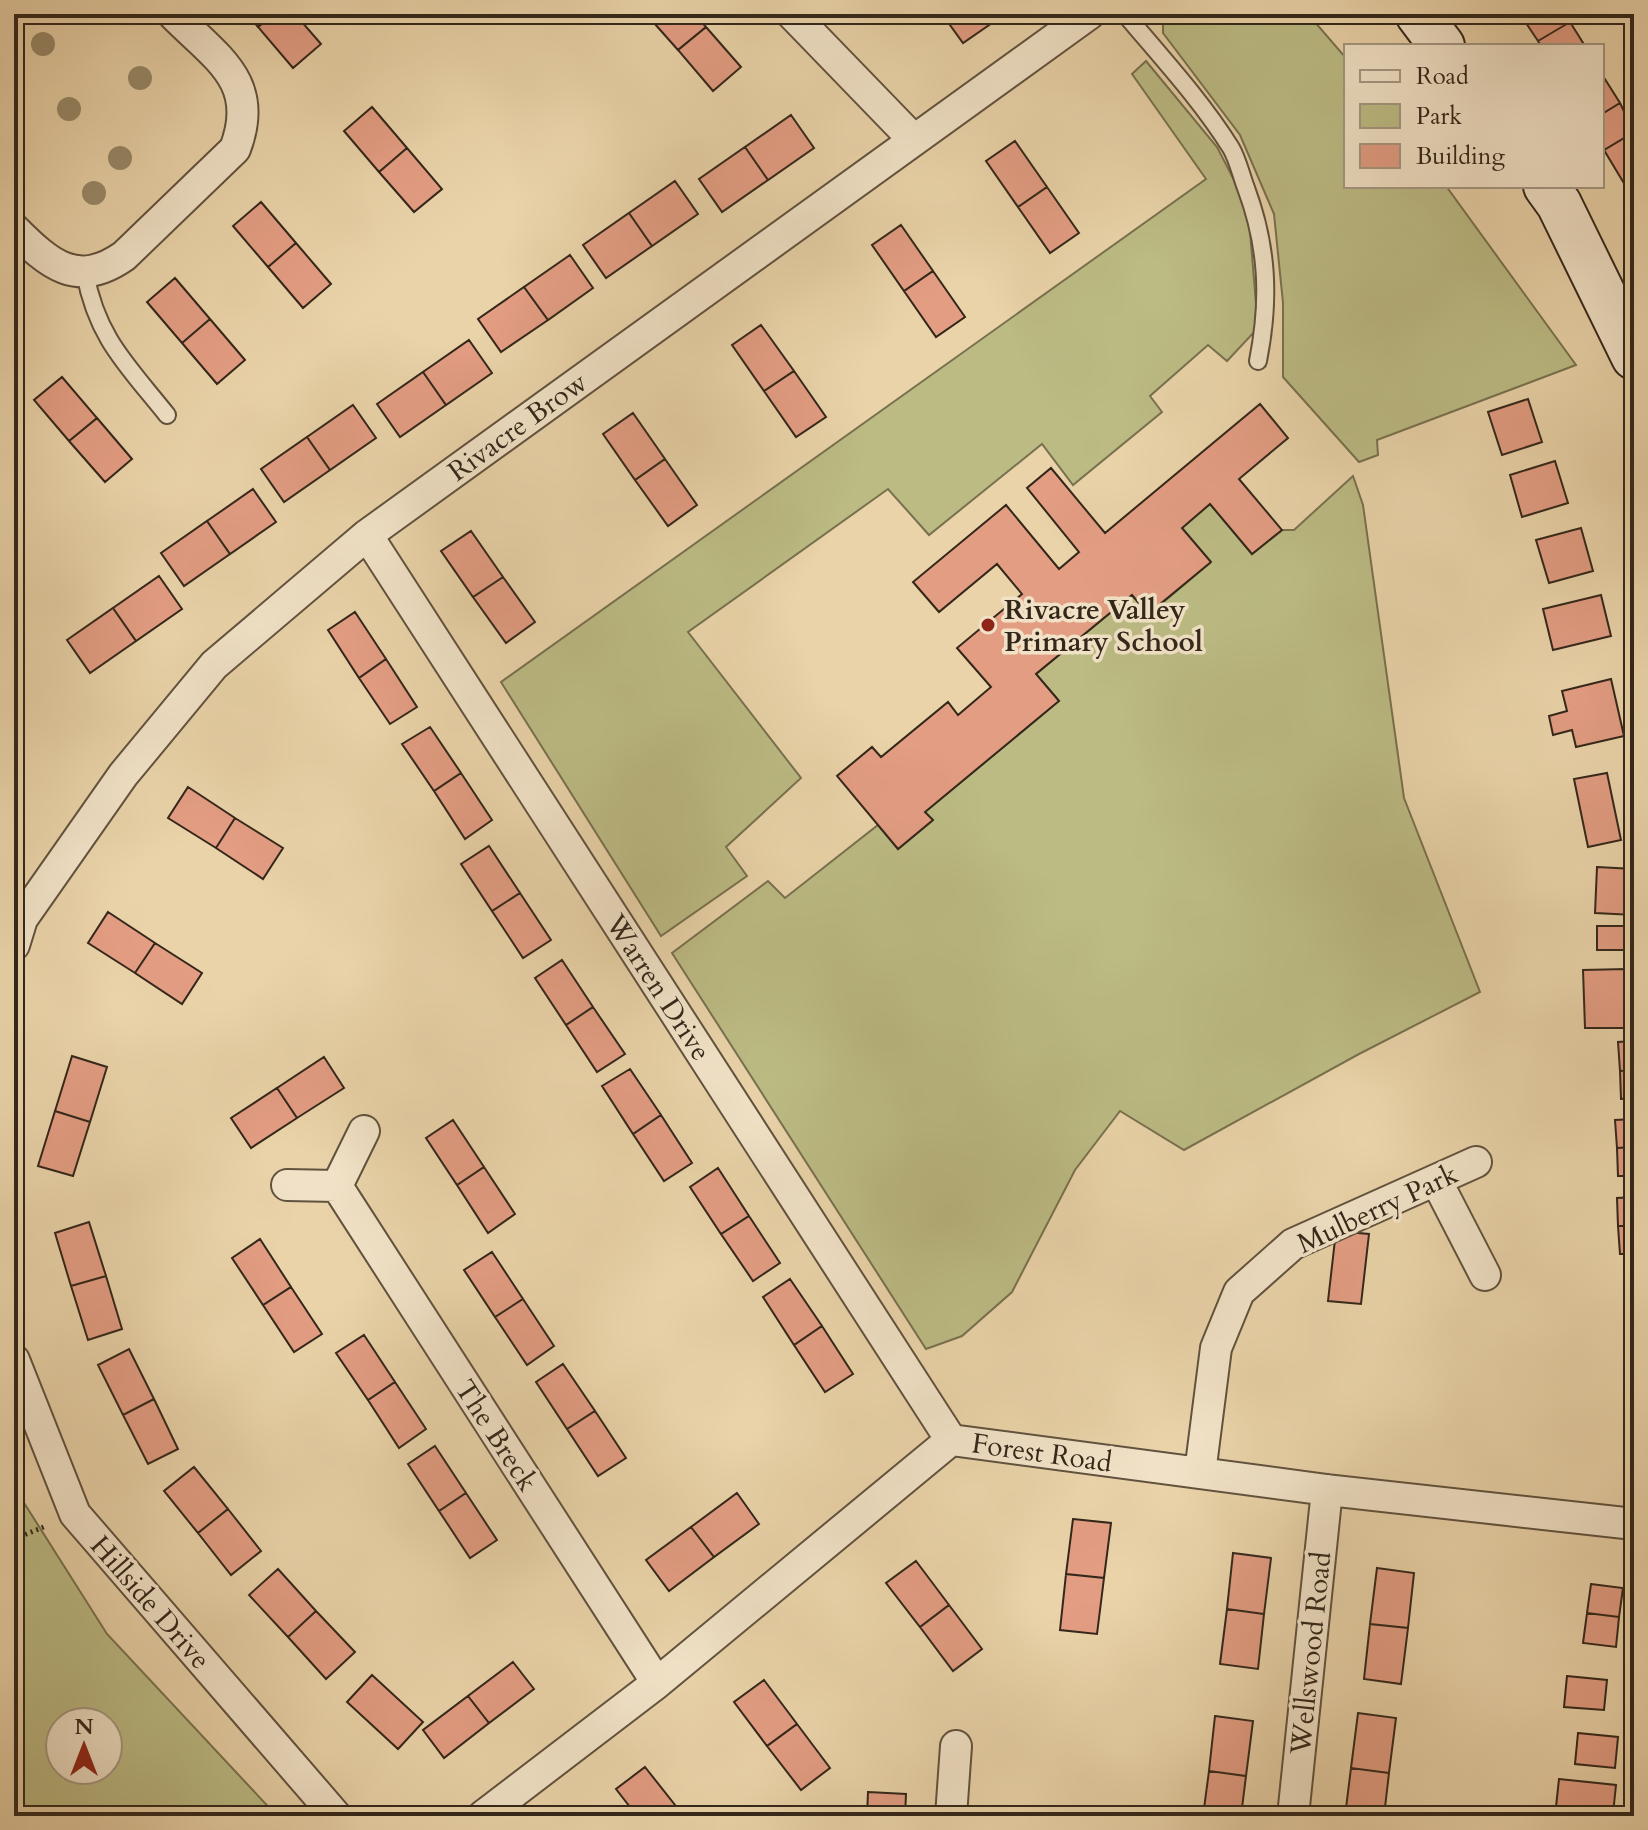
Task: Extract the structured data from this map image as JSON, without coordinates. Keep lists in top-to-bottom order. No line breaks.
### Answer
{"streets":{"street":["Rivacre Brow","Warren Drive","Mulberry Park","The Breck","Forest Road","Hillside Drive","Wellswood Road"]},"crossings":[["Rivacre Brow","Warren Drive"],["Warren Drive","Forest Road"],["Mulberry Park","Forest Road"],["The Breck","Forest Road"],["Forest Road","Wellswood Road"]],"places":["Rivacre Valley Primary School"],"legend":["Road","Park","Building"],"north":"top"}
